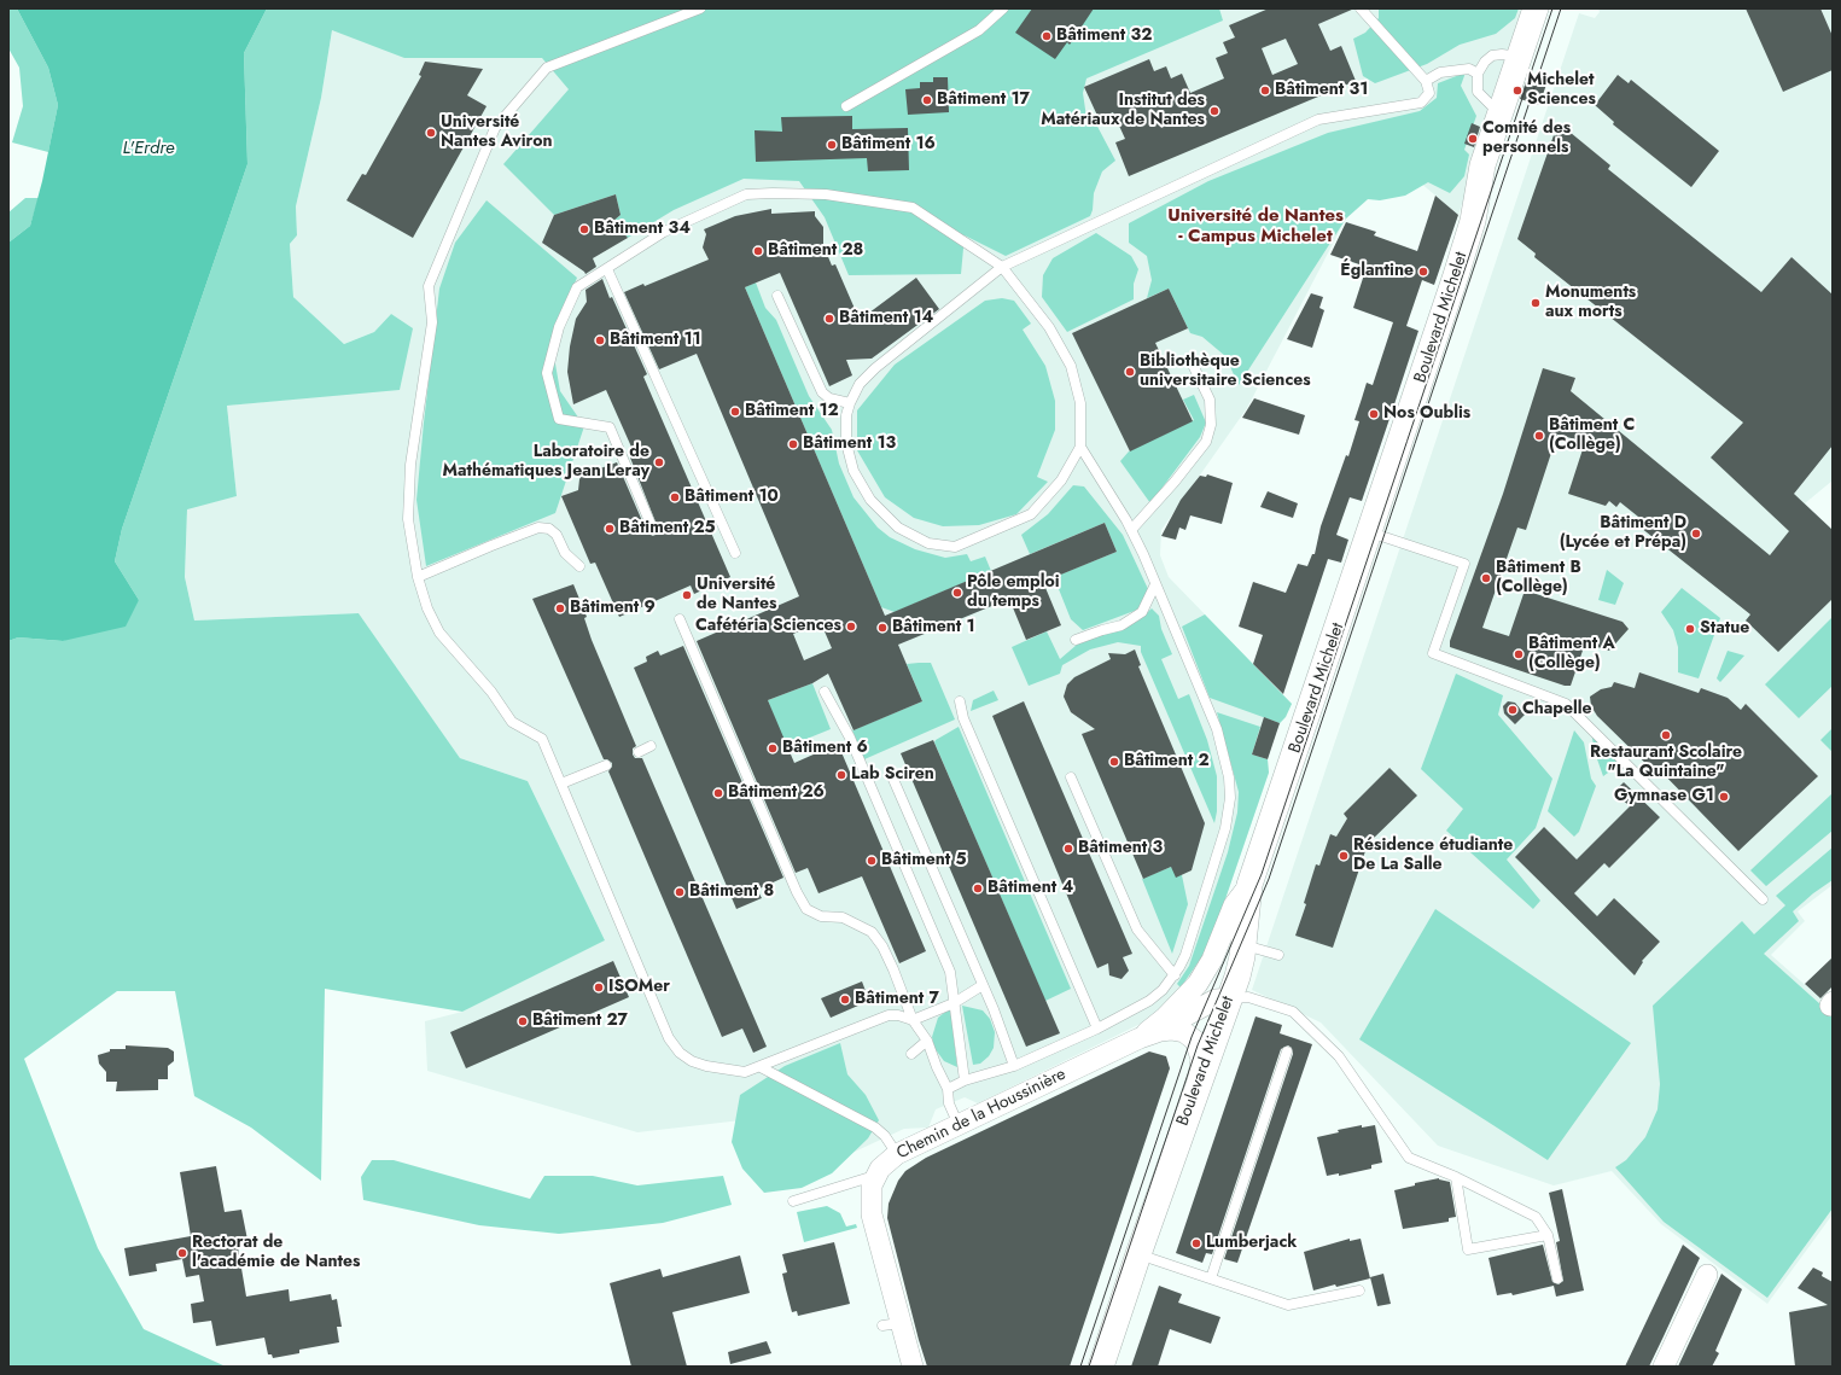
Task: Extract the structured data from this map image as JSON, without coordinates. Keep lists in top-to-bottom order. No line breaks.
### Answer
{"streets":{"street":["Boulevard Michelet","Chemin de la Houssinière"]},"crossings":[["Boulevard Michelet","Chemin de la Houssinière"]],"districts":["Université de Nantes - Campus Michelet"],"water":["L'Erdre"],"places":["Bâtiment 32","Bâtiment 31","Michelet Sciences","Bâtiment 17","Institut des Matériaux de Nantes","Université Nantes Aviron","Comité des personnels","Bâtiment 16","Bâtiment 34","Bâtiment 28","Églantine","Monuments aux morts","Bâtiment 14","Bâtiment 11","Bibliothèque universitaire Sciences","Bâtiment 12","Nos Oublis","Bâtiment C (Collège)","Bâtiment 13","Laboratoire de Mathématiques Jean Leray","Bâtiment 10","Bâtiment 25","Bâtiment D (Lycée et Prépa)","Bâtiment B (Collège)","Pôle emploi du temps","Université de Nantes","Bâtiment 9","Cafétéria Sciences","Bâtiment 1","Statue","Bâtiment A (Collège)","Chapelle","Restaurant Scolaire \"La Quintaine\"","Bâtiment 6","Bâtiment 2","Lab Sciren","Bâtiment 26","Gymnase G1","Bâtiment 3","Résidence étudiante De La Salle","Bâtiment 5","Bâtiment 4","Bâtiment 8","ISOMer","Bâtiment 7","Bâtiment 27","Lumberjack","Rectorat de l'académie de Nantes"]}
